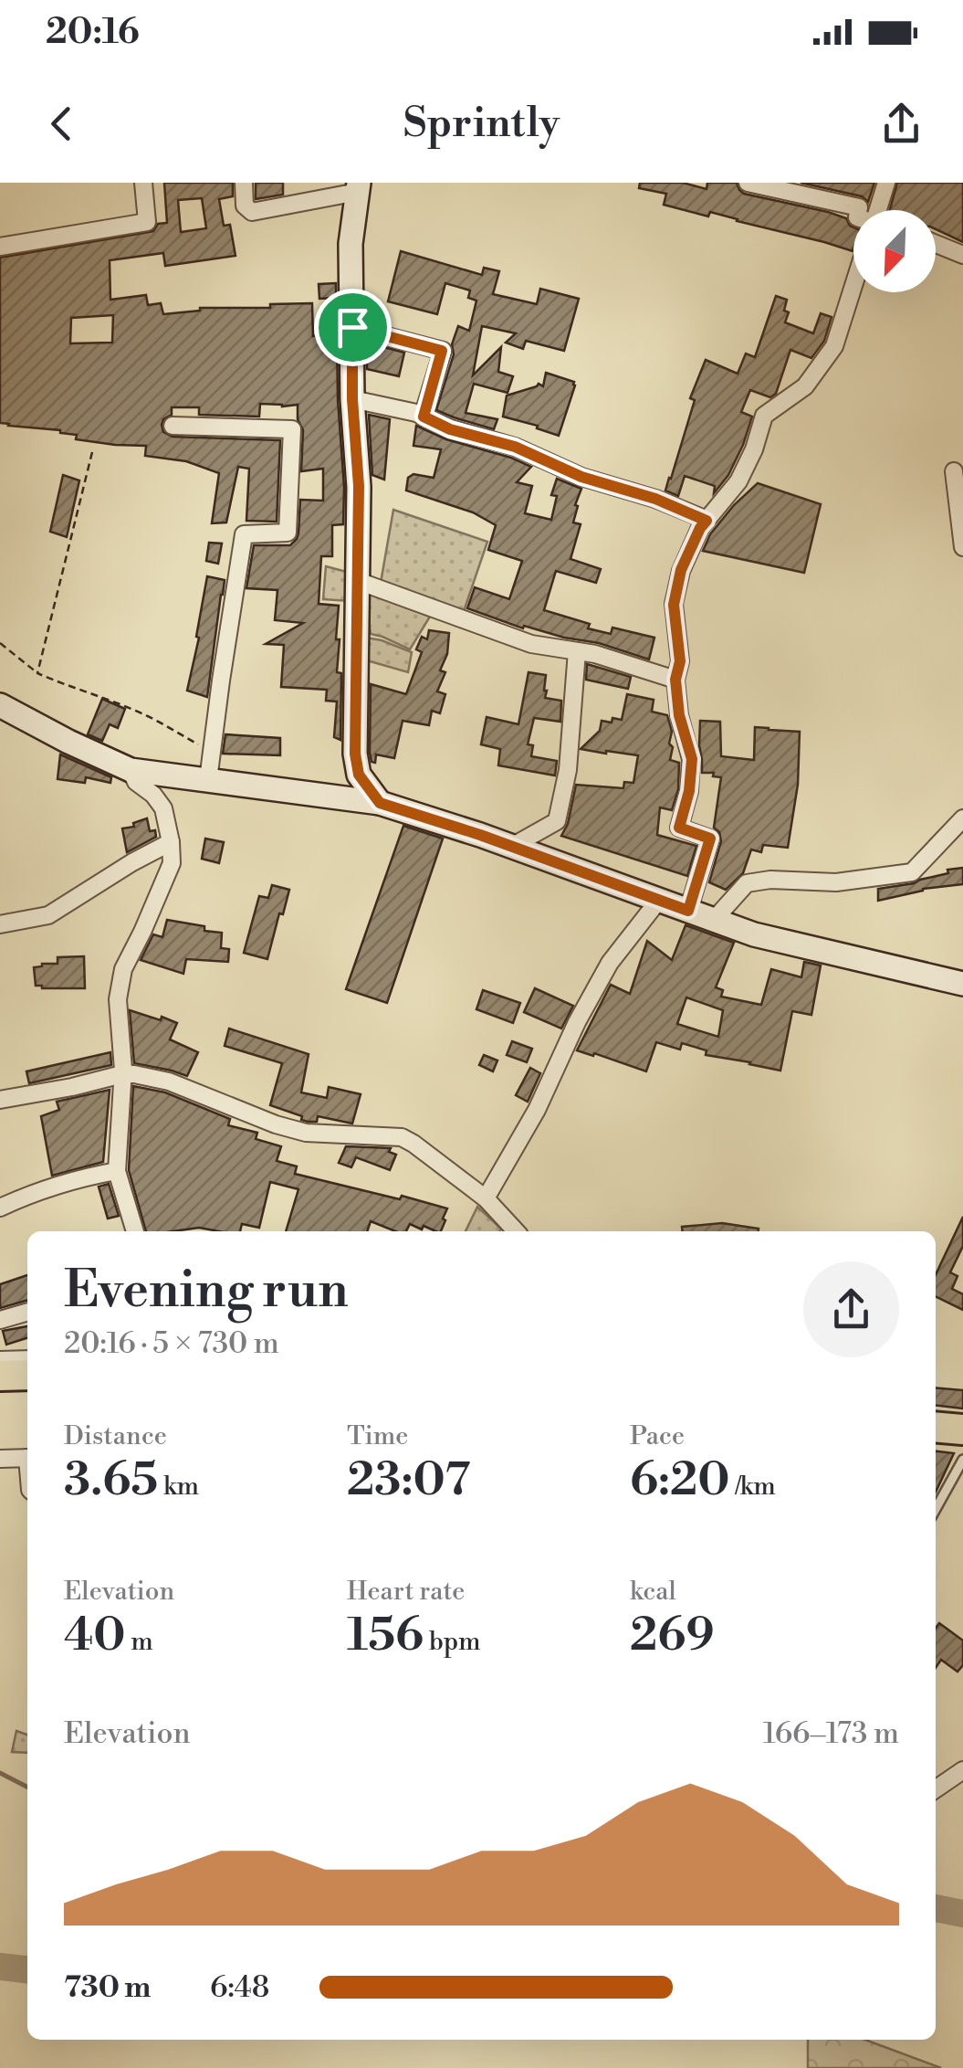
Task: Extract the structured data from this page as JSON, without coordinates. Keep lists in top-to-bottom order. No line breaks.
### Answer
{"north":"bottom left","page":{"status":"20:16","header":"Sprintly","heading":["Evening run","20:16 · 5 × 730 m"],"stats":[["Distance","3.65 km"],["Time","23:07"],["Pace","6:20 /km"],["Elevation","40 m"],["Heart rate","156 bpm"],["kcal","269"]],"chart":["Elevation","166–173 m"],"list":[{"name":"730 m","note":"6:48"}]}}
